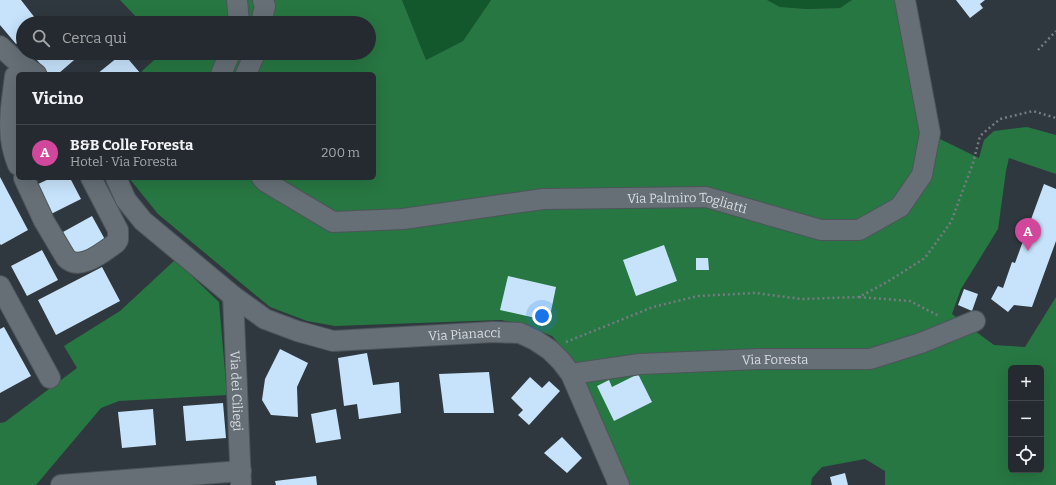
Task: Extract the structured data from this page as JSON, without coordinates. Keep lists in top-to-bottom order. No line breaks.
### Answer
{"streets":{"street":["Via Palmiro Togliatti","Via Pianacci","Via Foresta","Via dei Ciliegi"]},"crossings":[["Via Pianacci","Via Foresta"],["Via Pianacci","Via dei Ciliegi"]],"page":{"search":"Cerca qui","heading":"Vicino","list":[{"mark":"A","name":"B&B Colle Foresta","note":"Hotel · Via Foresta","value":"200 m"}],"pins":"A","map_buttons":["+","−"]}}
